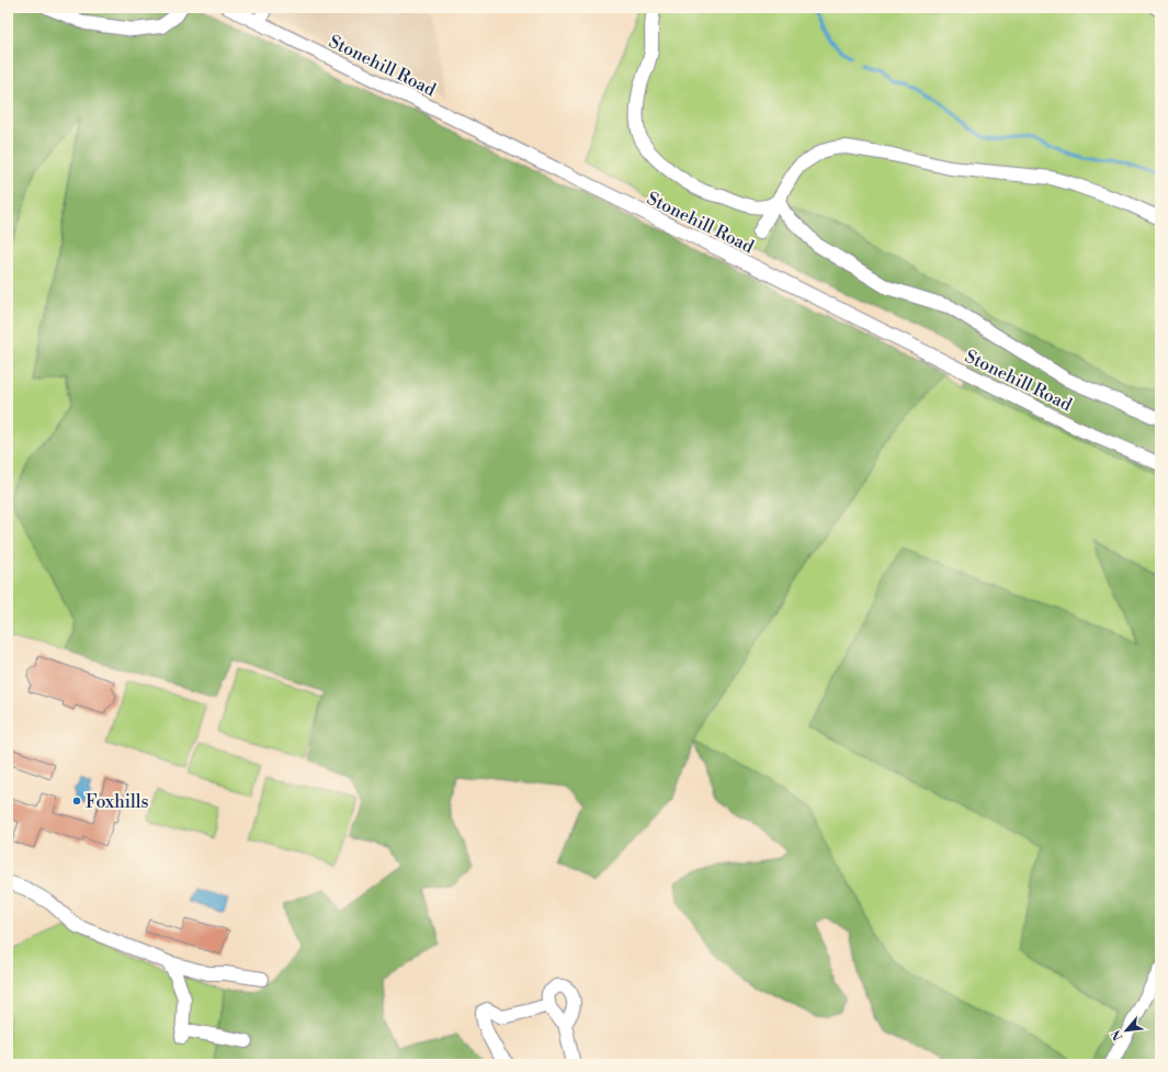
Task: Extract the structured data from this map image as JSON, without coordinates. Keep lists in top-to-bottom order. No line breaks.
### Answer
{"streets":{"street":["Stonehill Road"]},"places":["Foxhills"],"north":"bottom left"}
